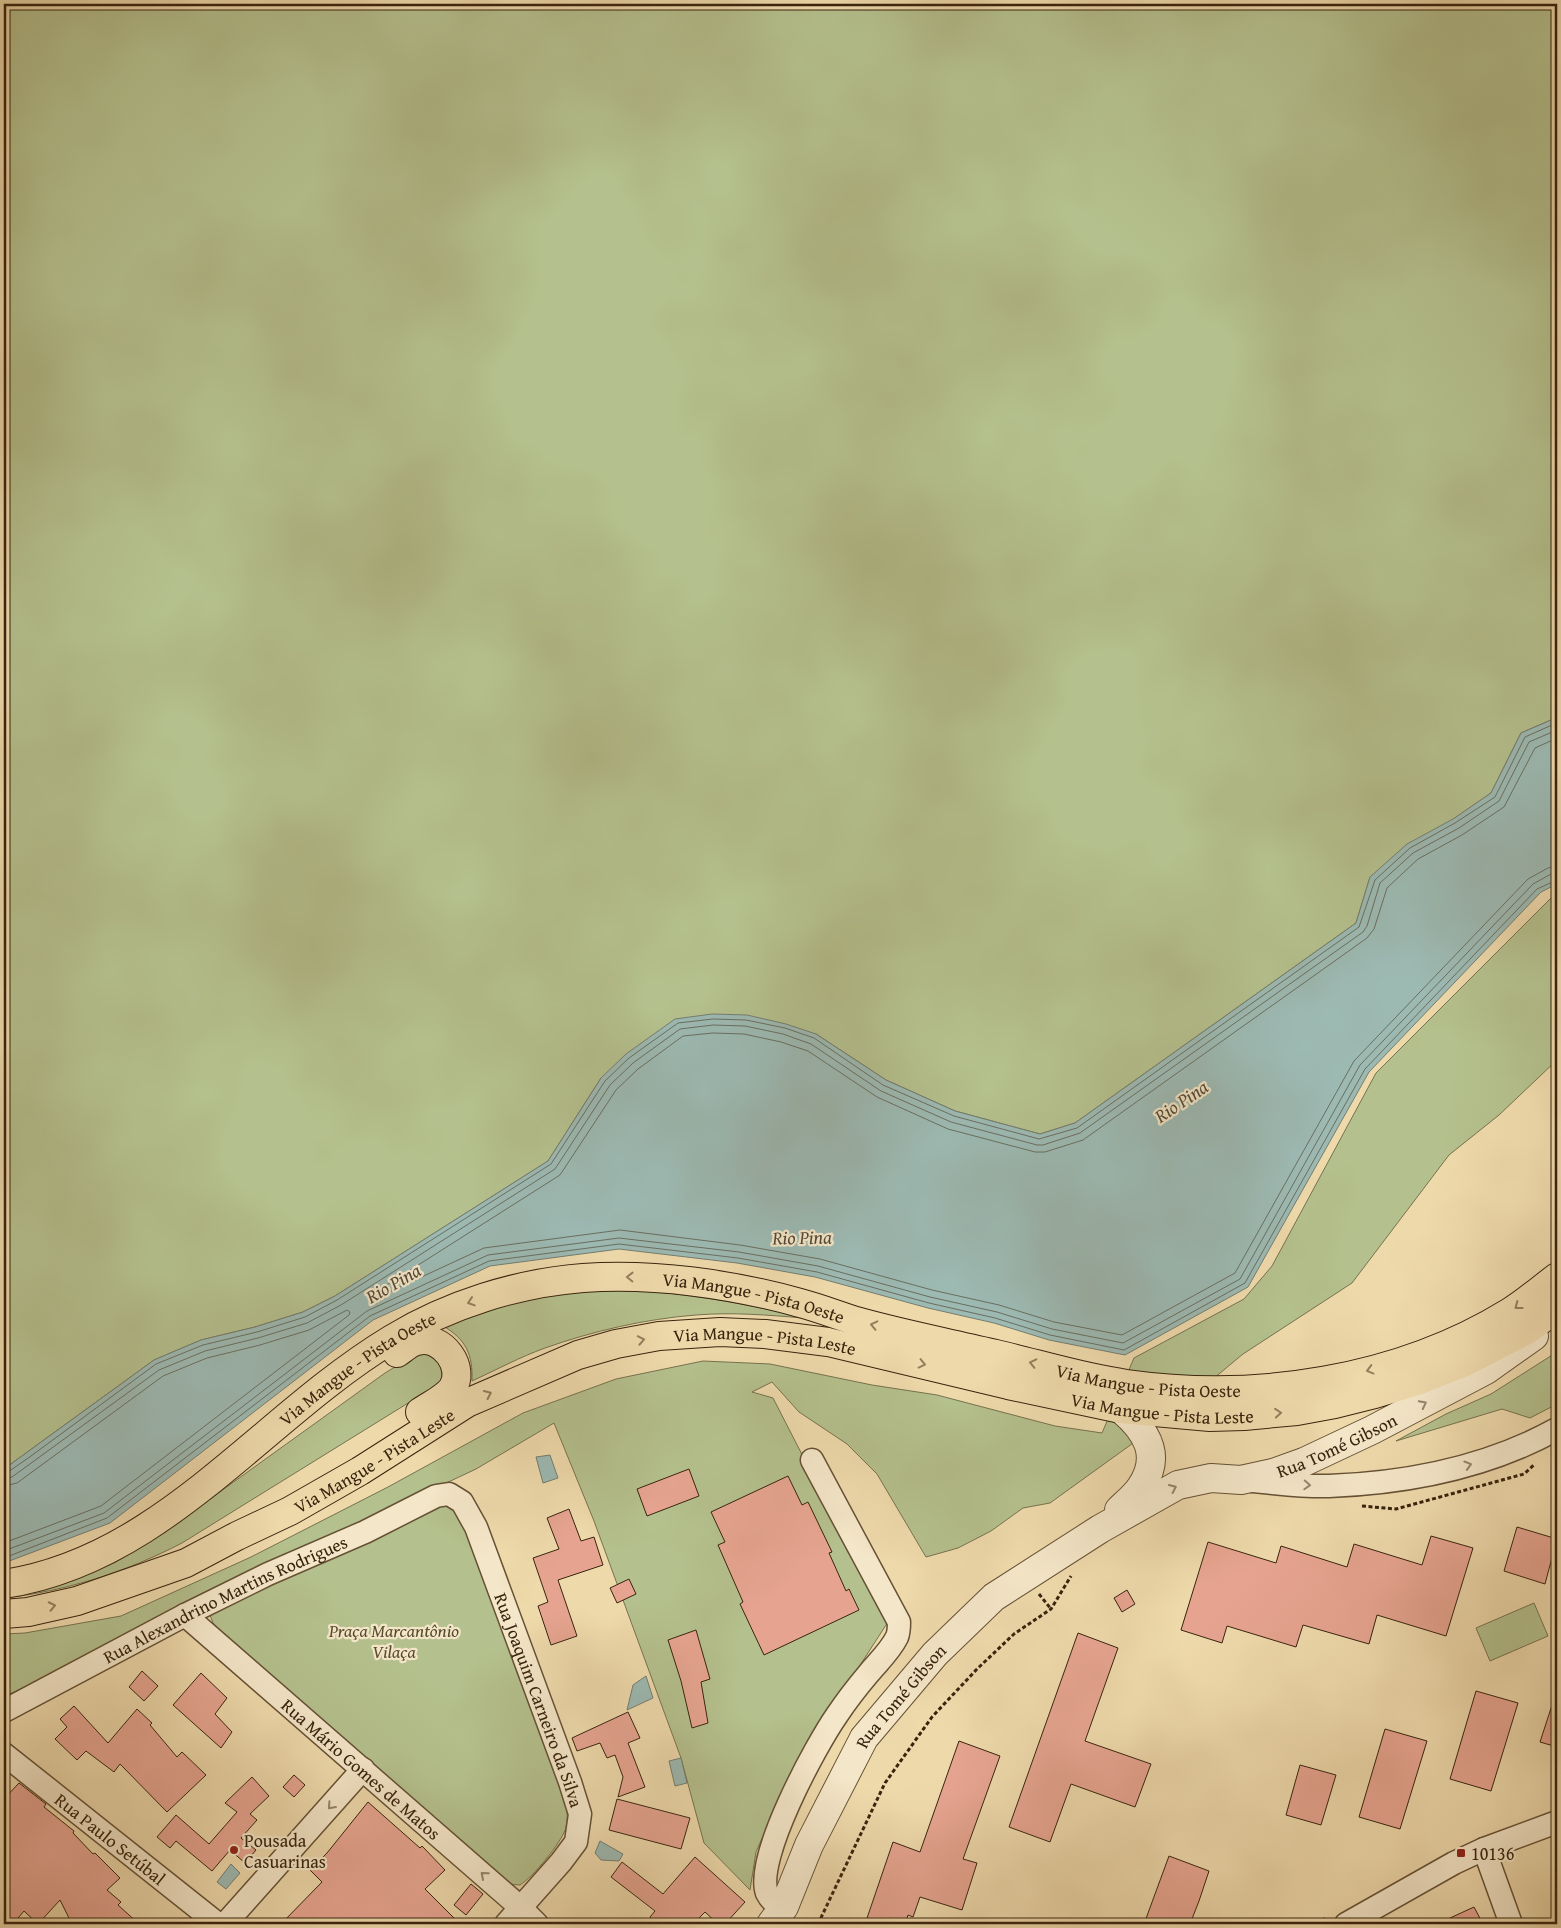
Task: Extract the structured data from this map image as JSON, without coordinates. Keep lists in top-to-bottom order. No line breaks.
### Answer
{"streets":{"main road":["Via Mangue - Pista Oeste","Via Mangue - Pista Leste"],"street":["Rua Tomé Gibson","Rua Alexandrino Martins Rodrigues","Rua Joaquim Carneiro da Silva","Rua Mário Gomes de Matos","Rua Paulo Setúbal"]},"crossings":[["Via Mangue - Pista Oeste","Via Mangue - Pista Leste"],["Via Mangue - Pista Leste","Rua Tomé Gibson"],["Rua Alexandrino Martins Rodrigues","Rua Joaquim Carneiro da Silva"],["Rua Alexandrino Martins Rodrigues","Rua Mário Gomes de Matos"],["Rua Joaquim Carneiro da Silva","Rua Mário Gomes de Matos"]],"one_way":["Via Mangue - Pista Oeste","Via Mangue - Pista Leste","Rua Mário Gomes de Matos"],"water":["Rio Pina"],"parks":["Praça Marcantônio Vilaça"],"places":{"other":["Pousada Casuarinas"],"transit":["10136"]}}
